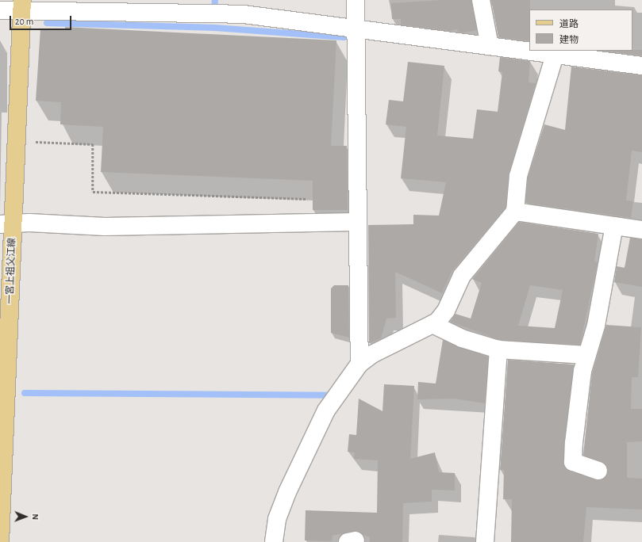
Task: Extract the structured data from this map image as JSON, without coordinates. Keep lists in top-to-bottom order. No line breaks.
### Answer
{"streets":{"main road":["一宮上祖父江線"]},"legend":["道路","建物"],"scale_bar":"20 m","north":"right"}
